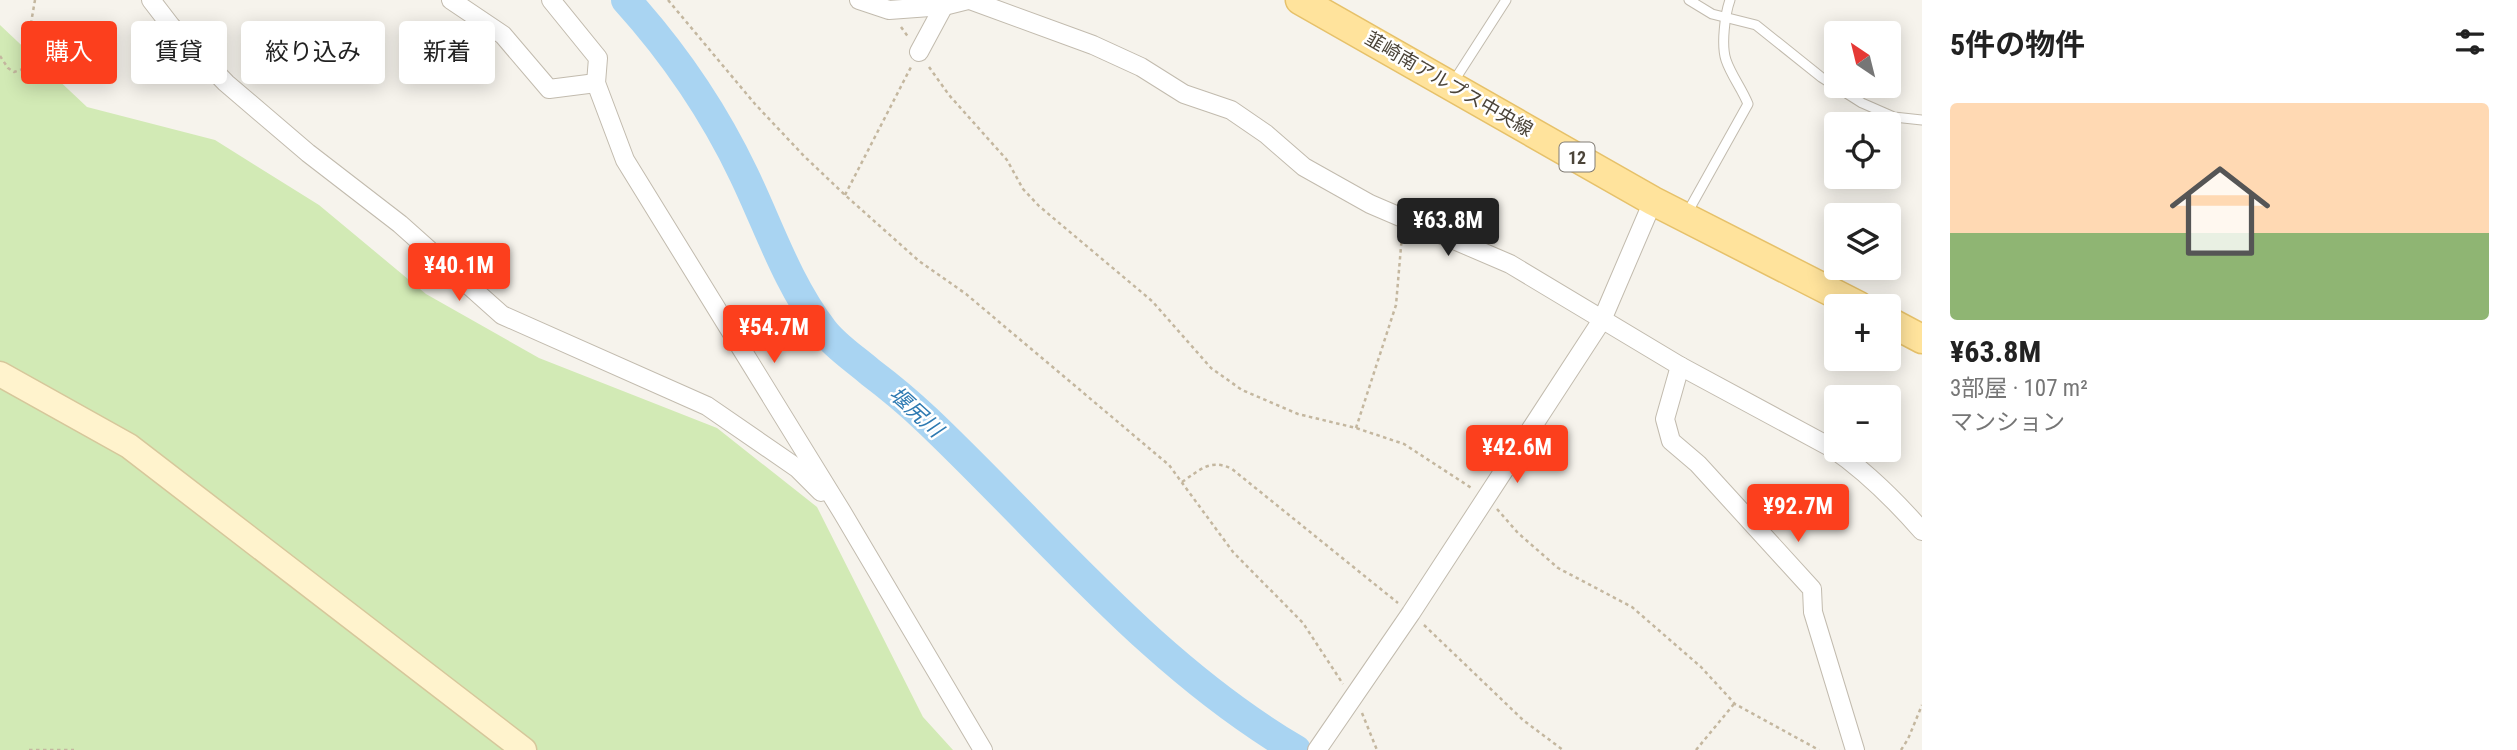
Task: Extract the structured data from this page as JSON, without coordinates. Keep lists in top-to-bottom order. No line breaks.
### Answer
{"streets":{"main road":["韮崎南アルプス中央線","12"]},"water":["堰尻川"],"north":"top left","page":{"heading":"5件の物件","map_buttons":["+","−"],"chip":["購入","賃貸","絞り込み","新着"],"list":[{"name":"¥63.8M","note":"3部屋 · 107 m² · マンション"}],"price":["¥63.8M","¥40.1M","¥54.7M","¥42.6M","¥92.7M"]}}
